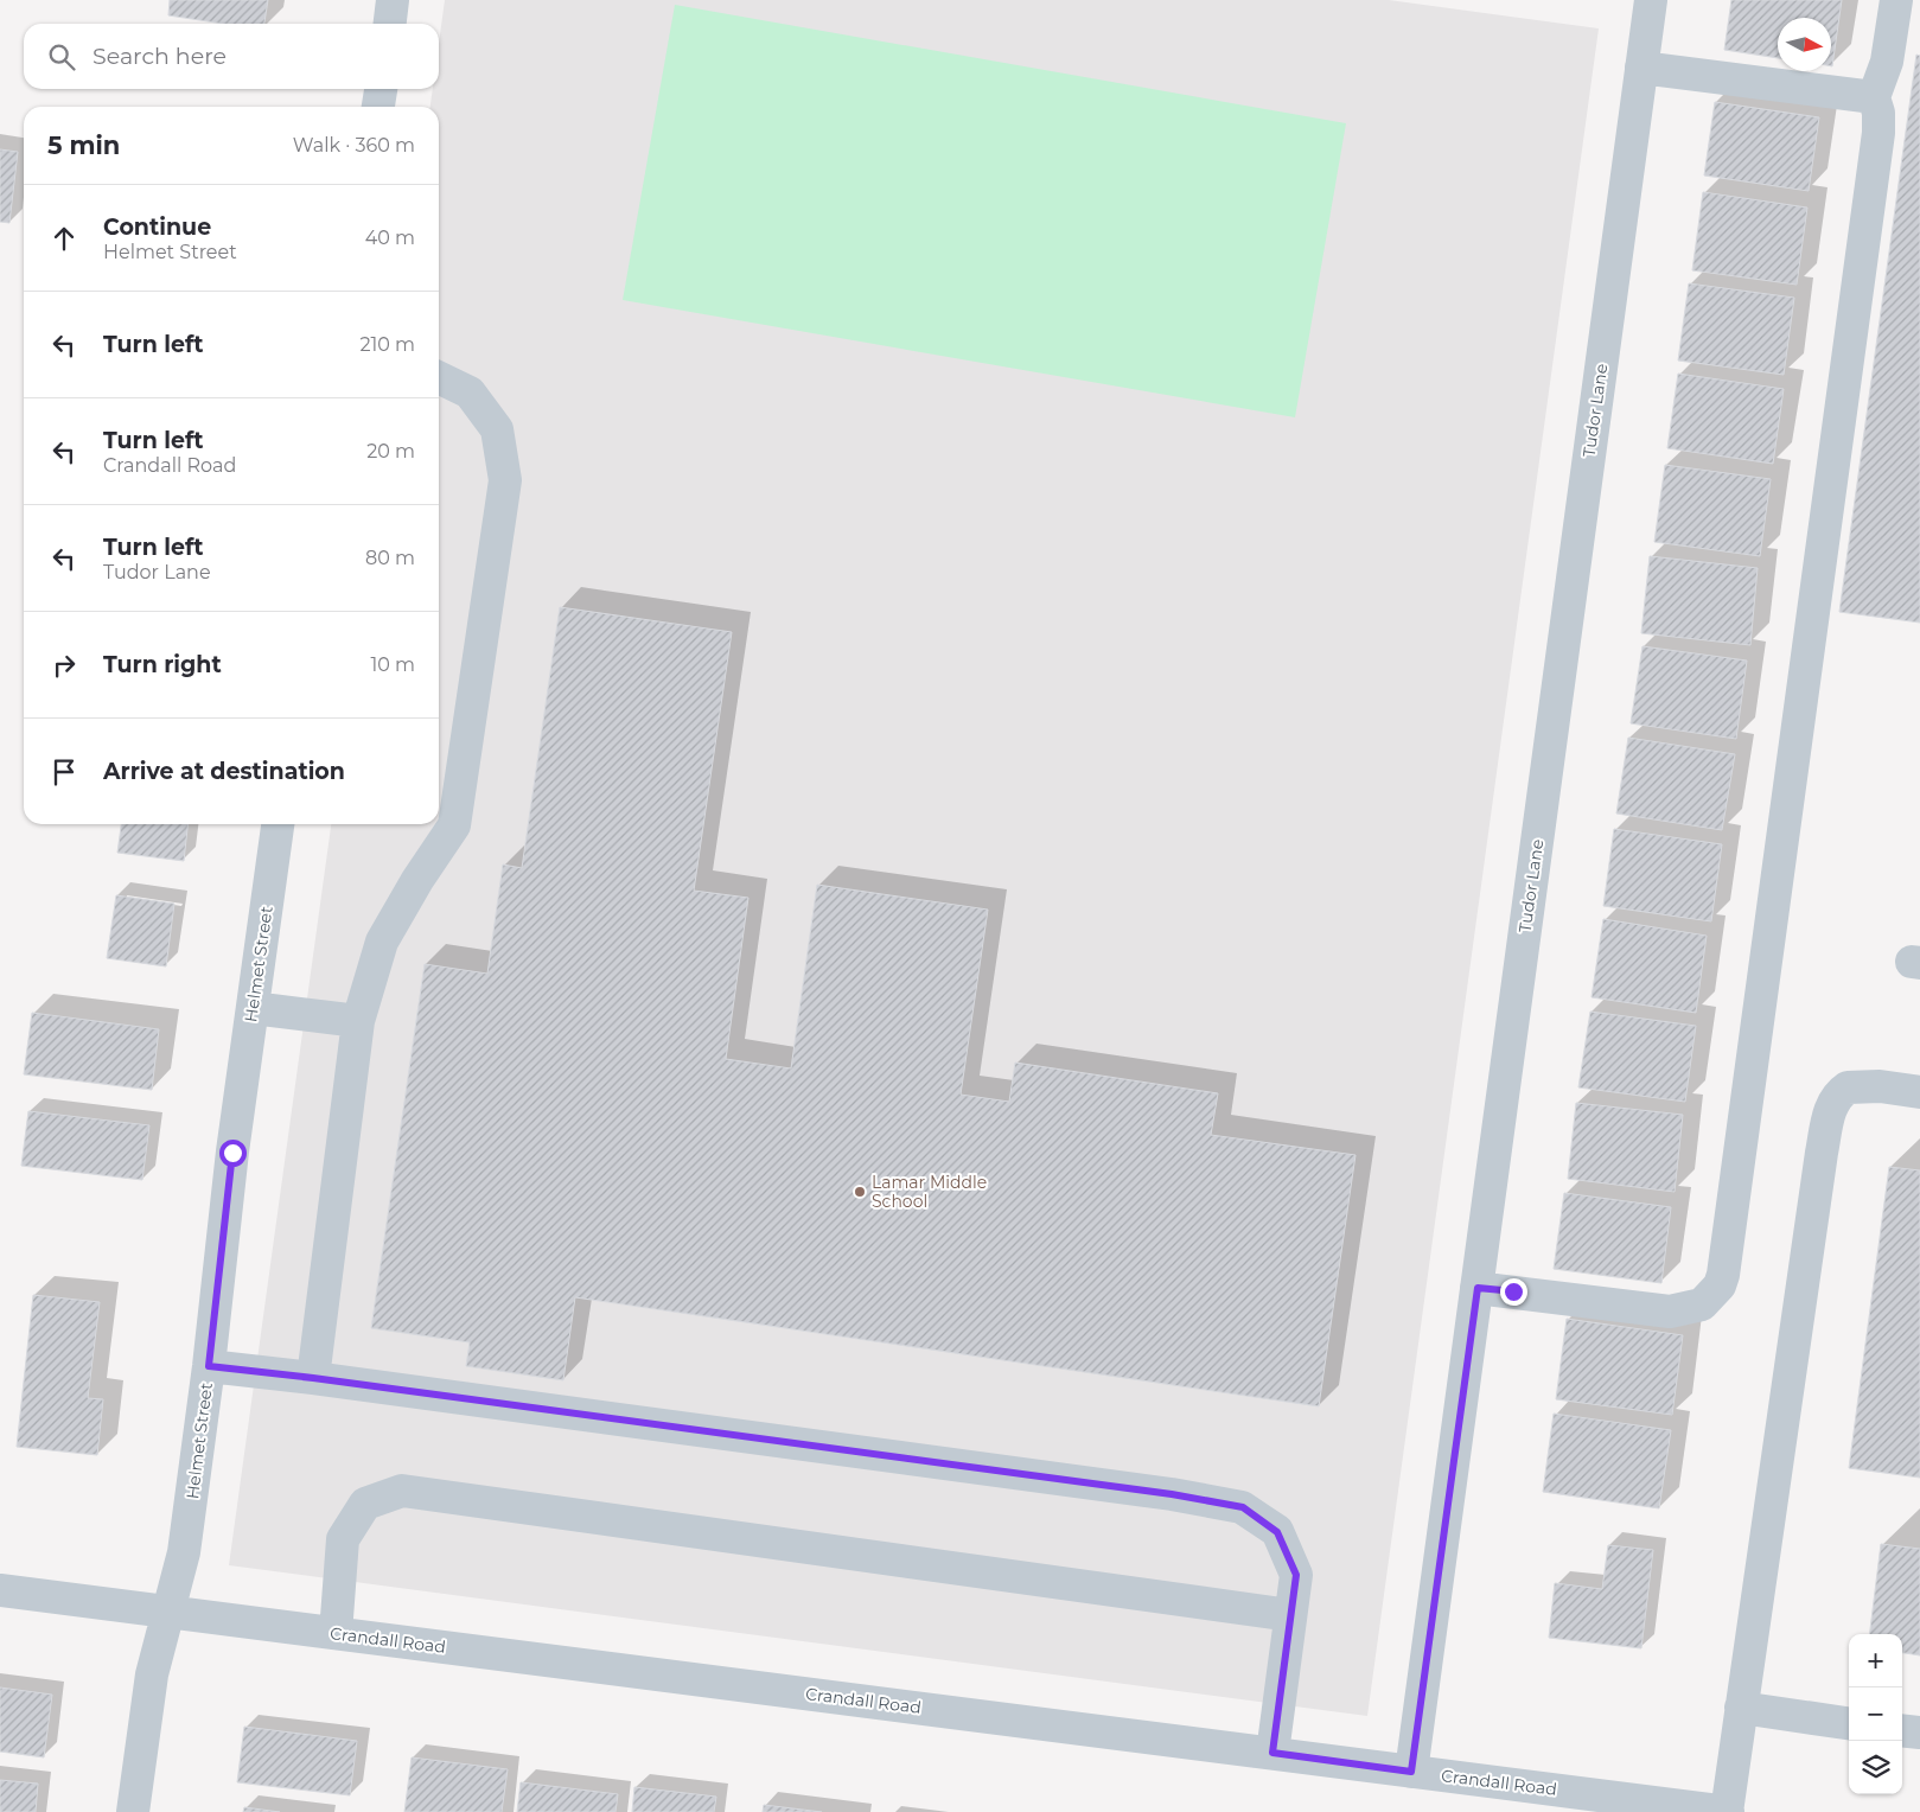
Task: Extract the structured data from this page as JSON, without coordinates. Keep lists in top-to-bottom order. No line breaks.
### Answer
{"streets":{"street":["Tudor Lane","Helmet Street","Crandall Road"]},"crossings":[["Tudor Lane","Crandall Road"],["Helmet Street","Crandall Road"]],"places":["Lamar Middle School"],"north":"right","page":{"search":"Search here","heading":["5 min","Walk · 360 m"],"list":[["Continue","Helmet Street","40 m"],["Turn left","210 m"],["Turn left","Crandall Road","20 m"],["Turn left","Tudor Lane","80 m"],["Turn right","10 m"],"Arrive at destination"],"map_buttons":["+","−"]}}
